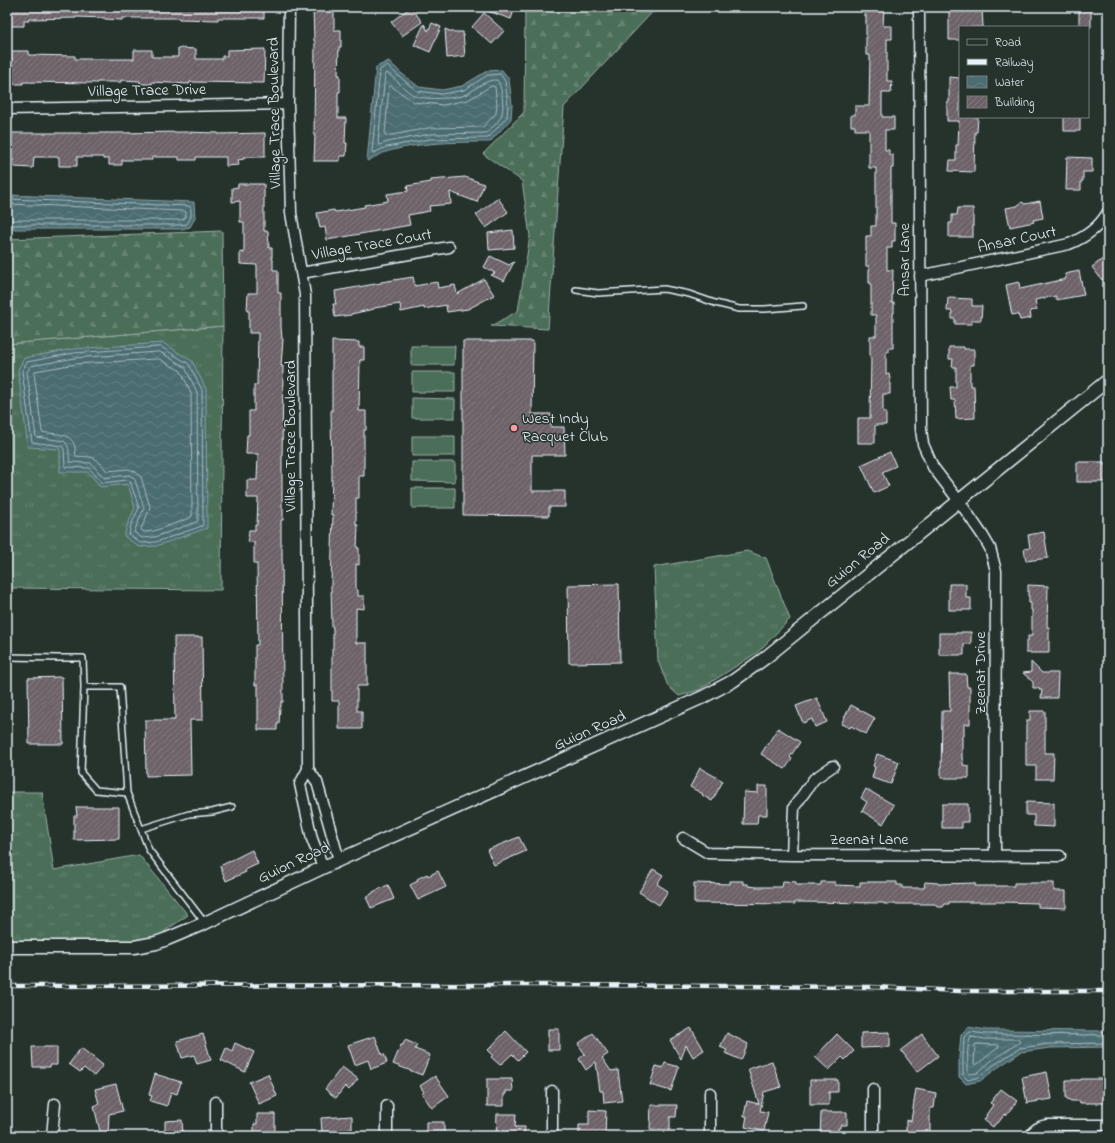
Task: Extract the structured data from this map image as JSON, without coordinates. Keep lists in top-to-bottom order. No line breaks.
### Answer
{"streets":{"street":["Village Trace Drive","Village Trace Boulevard","Ansar Court","Village Trace Court","Ansar Lane","Guion Road","Zeenat Drive","Zeenat Lane"]},"crossings":[["Village Trace Drive","Village Trace Boulevard"],["Village Trace Boulevard","Village Trace Court"],["Ansar Court","Ansar Lane"],["Ansar Lane","Guion Road"],["Ansar Lane","Zeenat Drive"],["Guion Road","Zeenat Drive"],["Zeenat Drive","Zeenat Lane"]],"places":["West Indy Racquet Club"],"legend":["Road","Railway","Water","Building"]}
